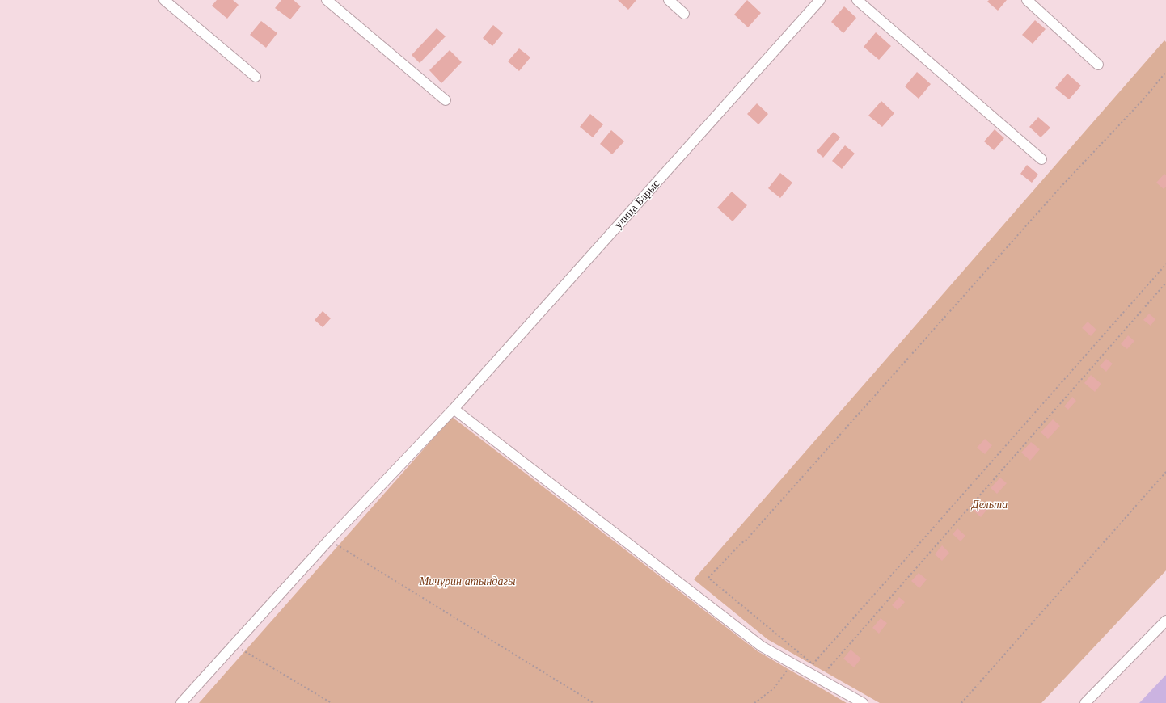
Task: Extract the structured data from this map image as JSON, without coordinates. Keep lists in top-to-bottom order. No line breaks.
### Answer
{"streets":{"street":["улица Барыс"]},"parks":["Дельта","Мичурин атындағы"]}
